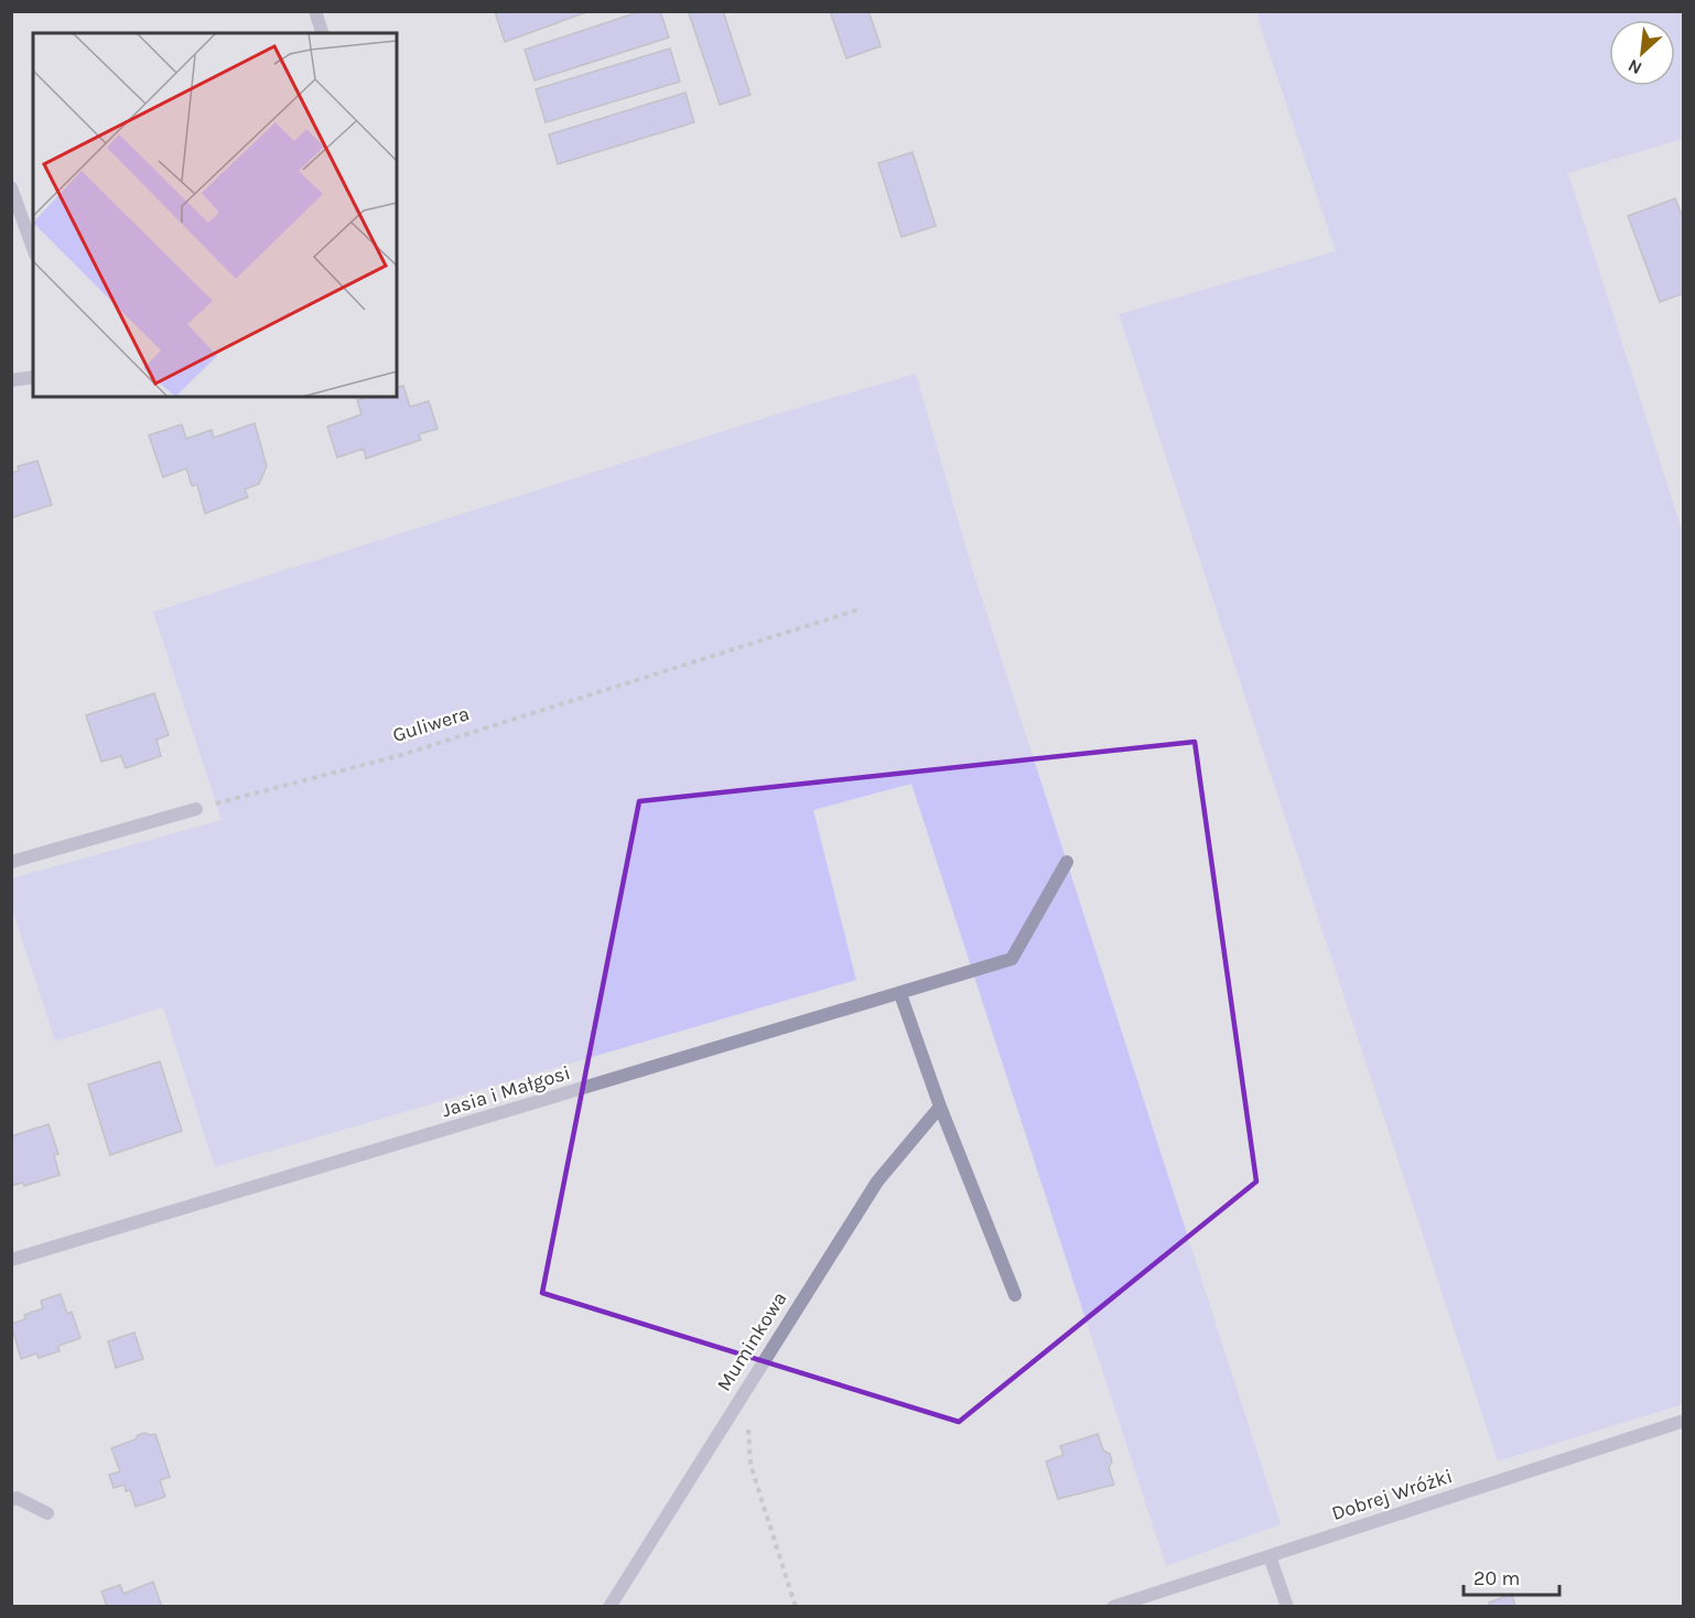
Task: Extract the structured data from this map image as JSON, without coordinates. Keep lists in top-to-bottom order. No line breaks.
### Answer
{"streets":{"street":["Jasia i Małgosi","Muminkowa","Dobrej Wróżki"],"path":["Guliwera"]},"scale_bar":"20 m","north":"bottom left"}
